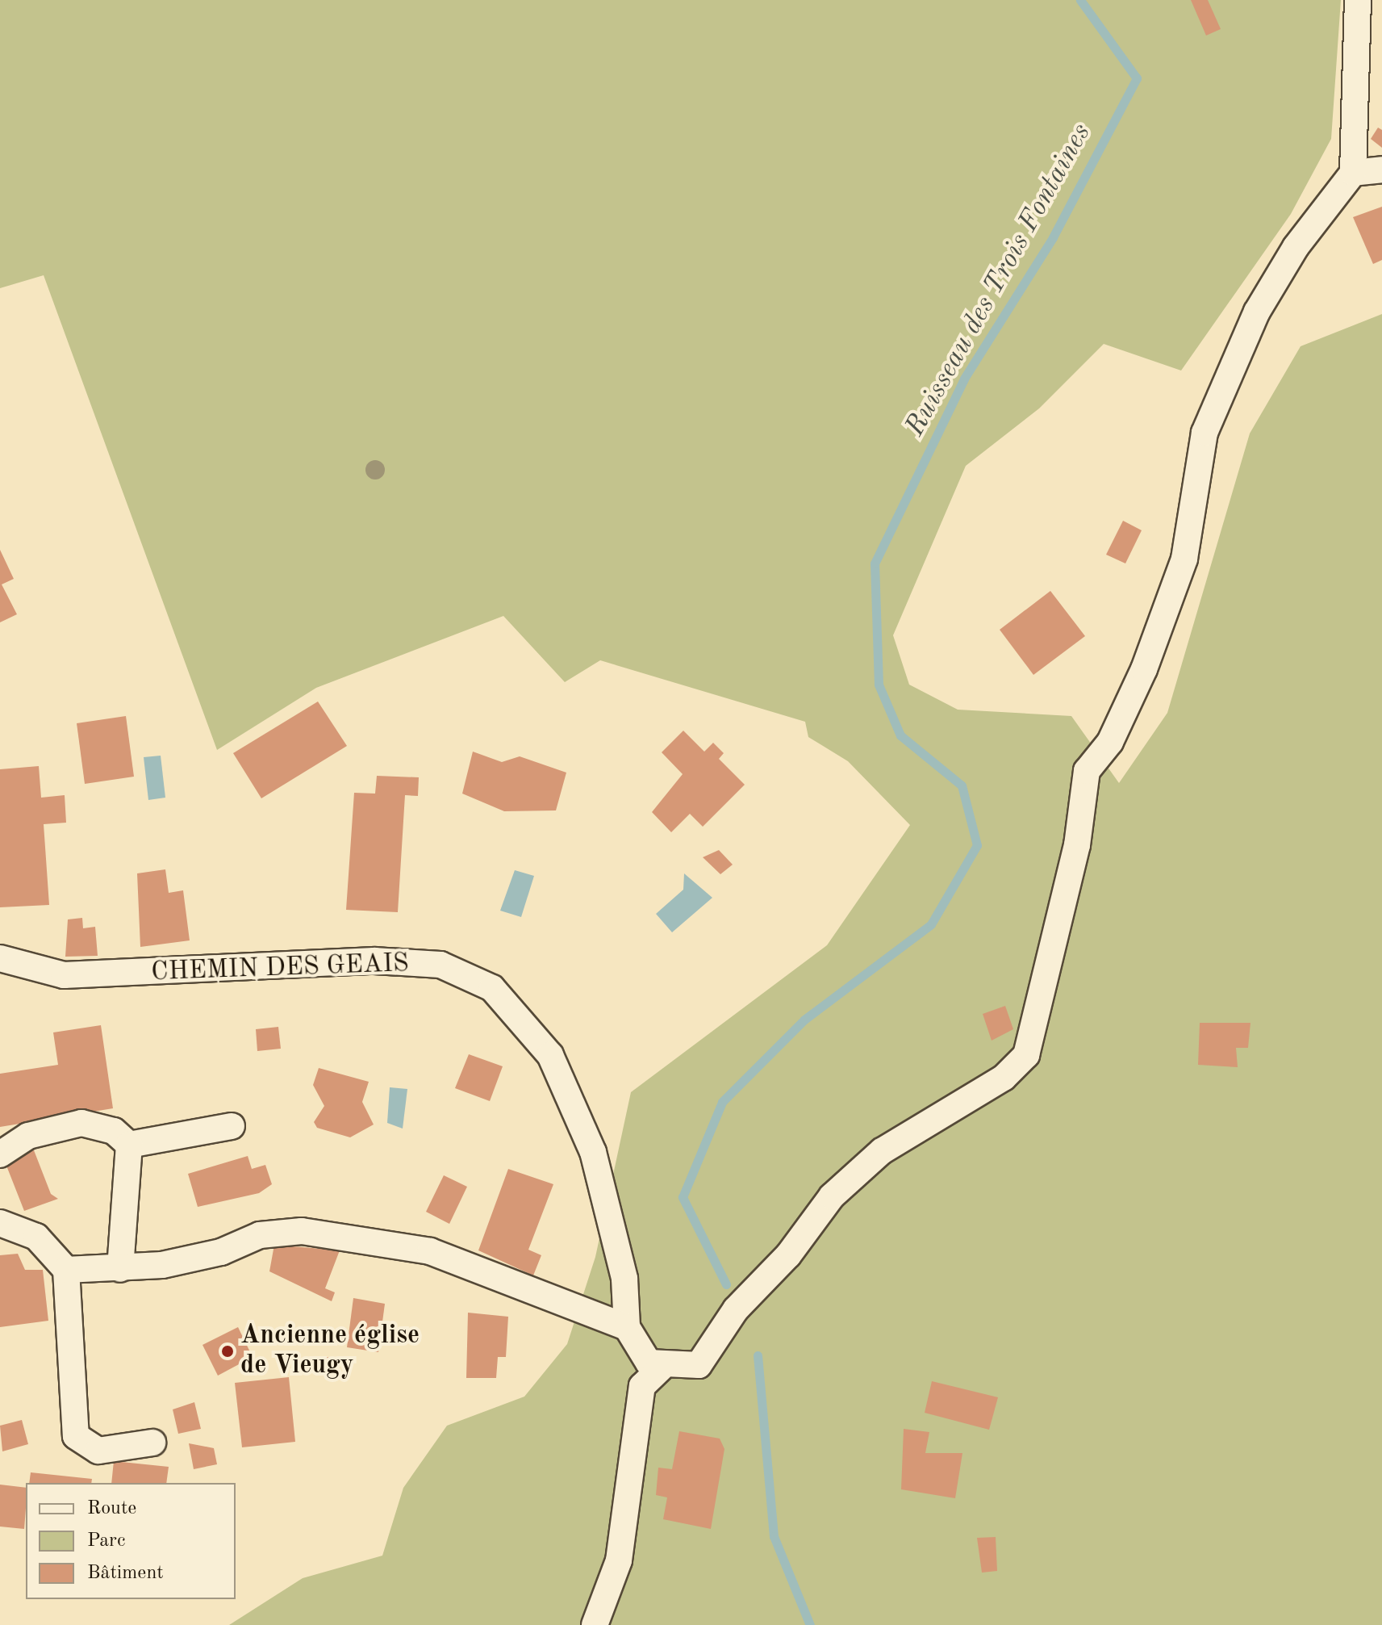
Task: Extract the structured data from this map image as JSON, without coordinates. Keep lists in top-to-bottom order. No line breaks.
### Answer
{"streets":{"street":["CHEMIN DES GEAIS"]},"water":["Ruisseau des Trois Fontaines"],"places":["Ancienne église de Vieugy"],"legend":["Route","Parc","Bâtiment"]}
